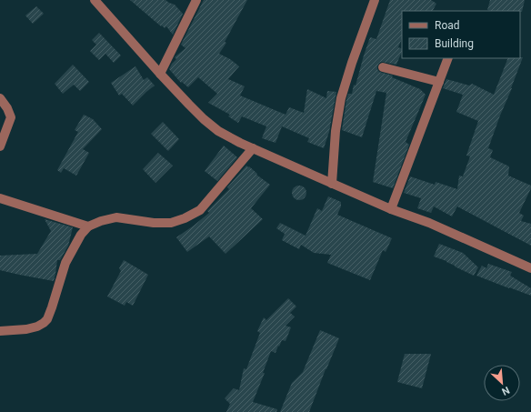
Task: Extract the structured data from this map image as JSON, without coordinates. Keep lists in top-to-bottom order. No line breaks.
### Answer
{"legend":["Road","Building"],"north":"bottom right"}
